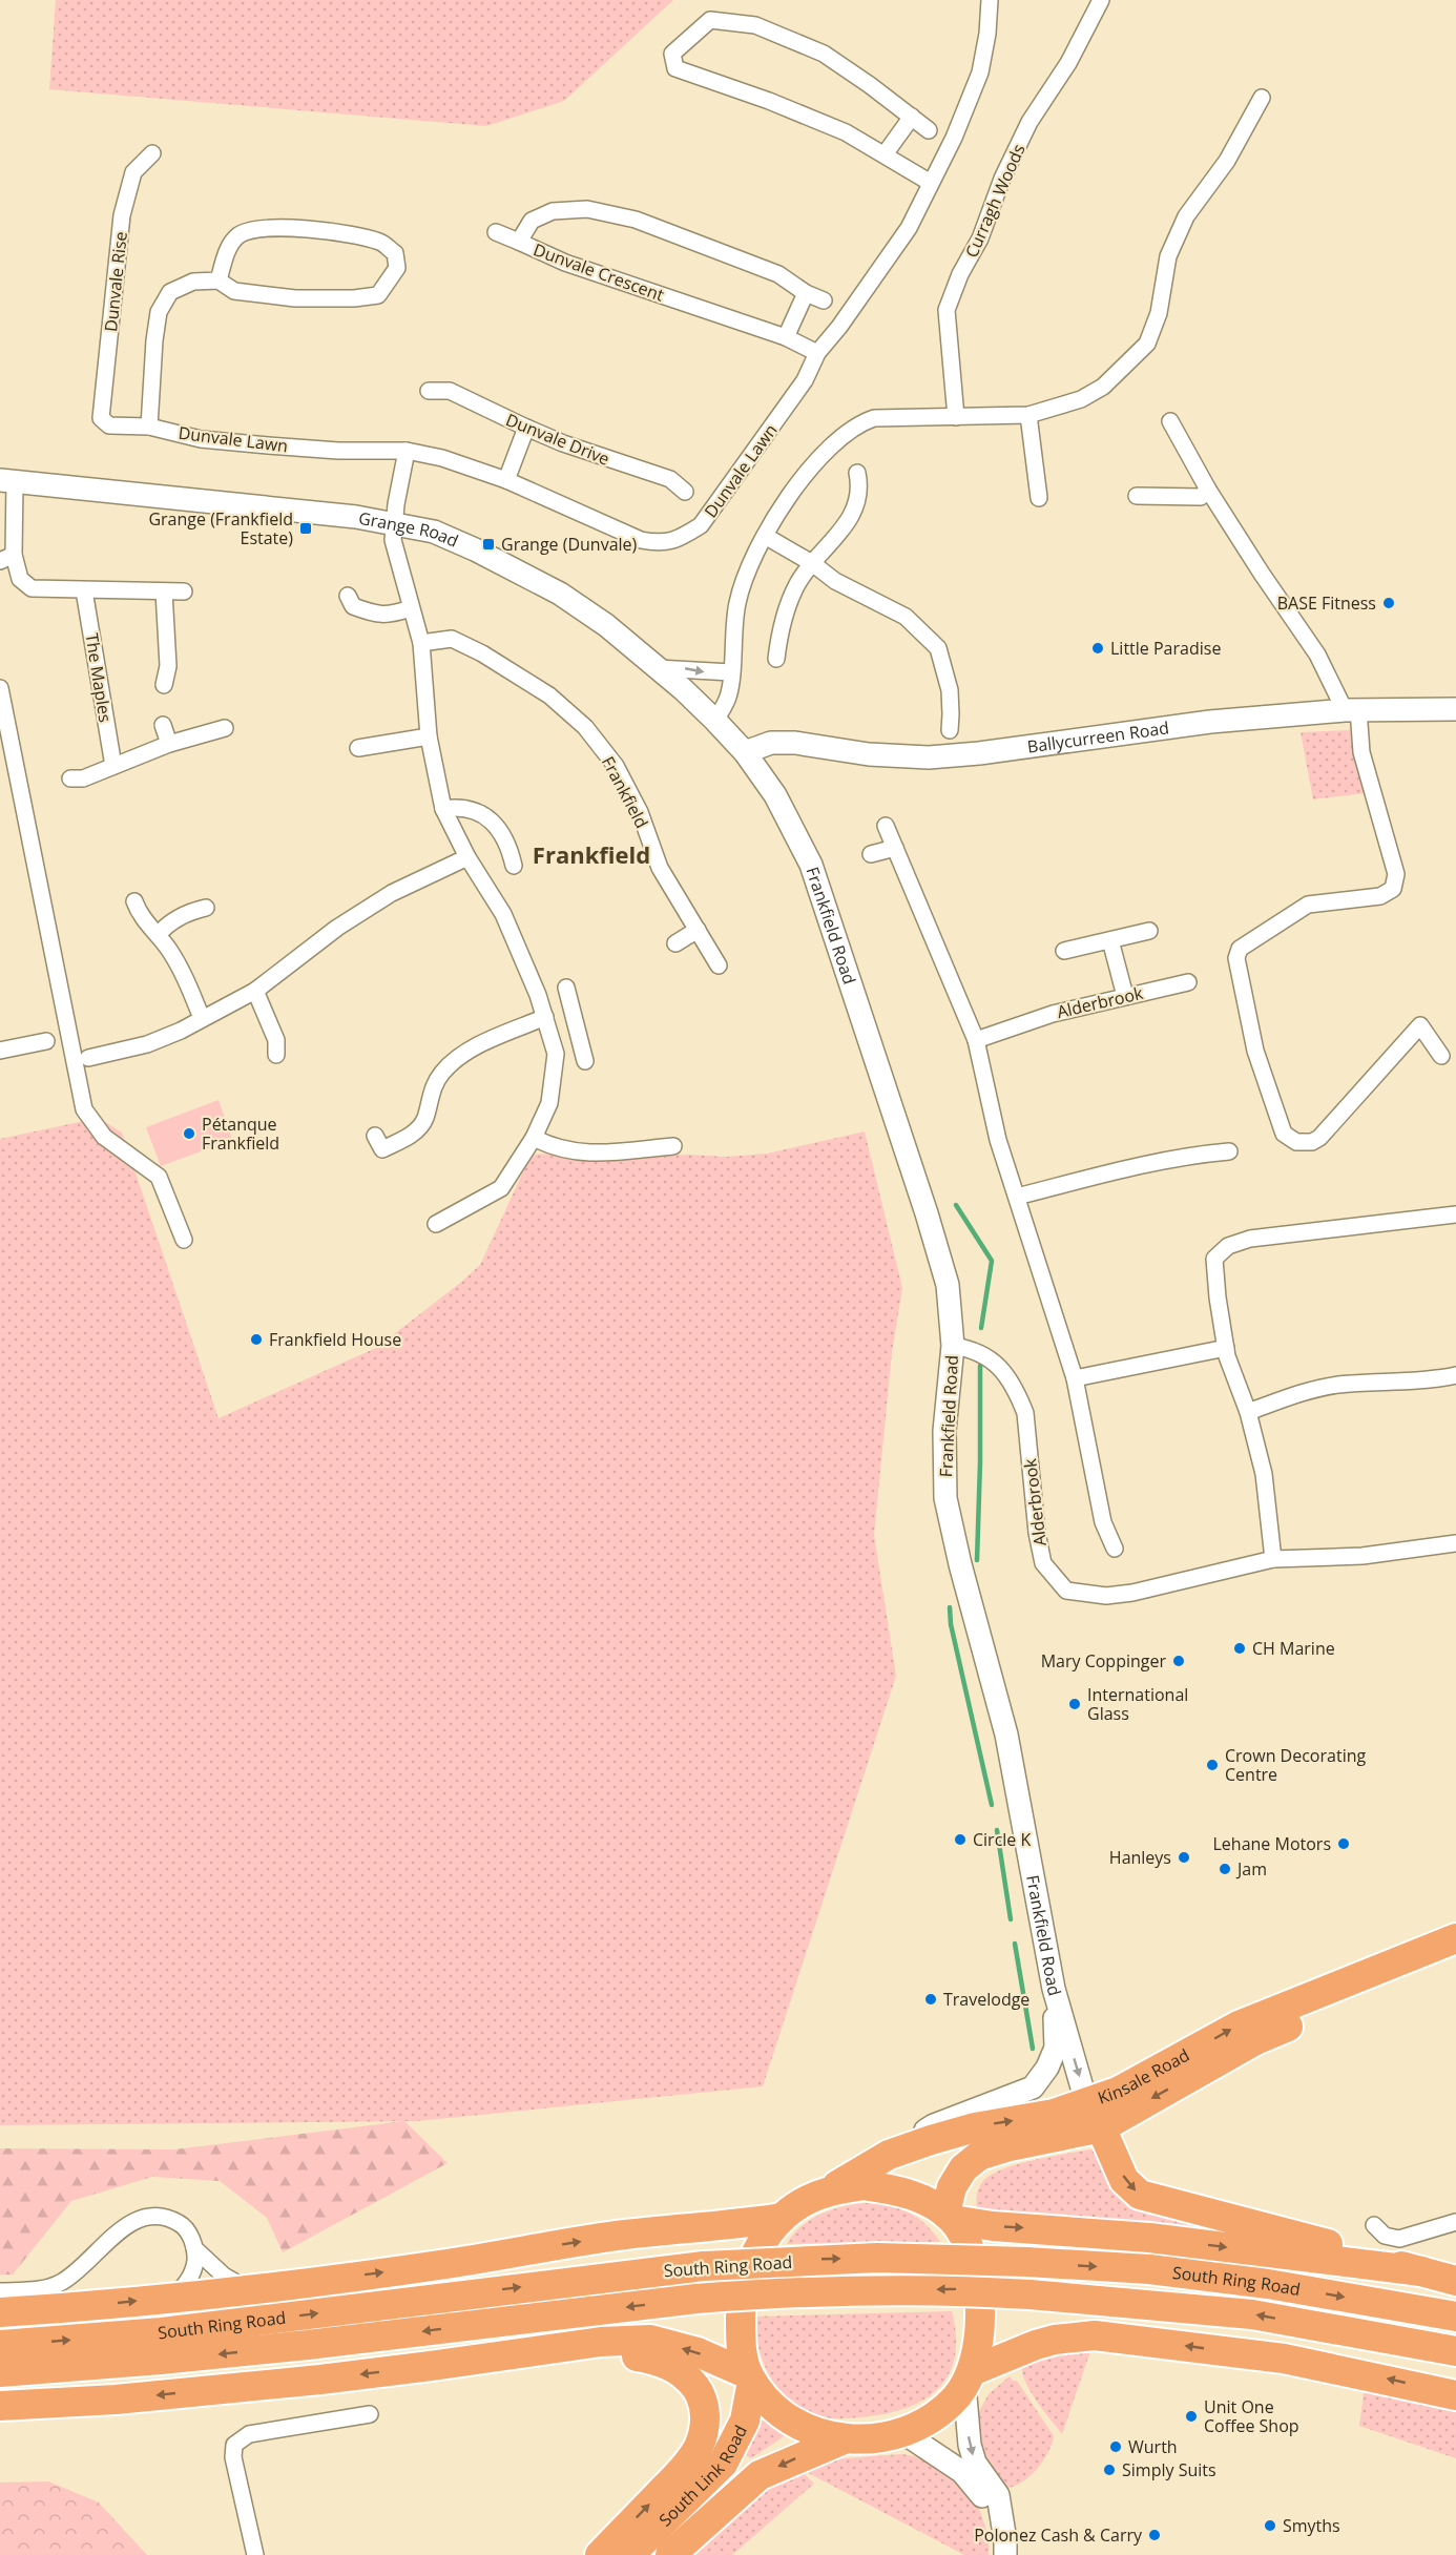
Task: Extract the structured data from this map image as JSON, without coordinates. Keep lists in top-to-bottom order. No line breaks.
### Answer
{"streets":{"highway":["Kinsale Road","South Ring Road","South Link Road"],"street":["Curragh Woods","Dunvale Crescent","Dunvale Rise","Dunvale Lawn","Dunvale Drive","Grange Road","The Maples","Ballycurreen Road","Frankfield","Frankfield Road","Alderbrook"]},"crossings":[["Dunvale Crescent","Dunvale Lawn"],["Dunvale Rise","Dunvale Lawn"],["Grange Road","Ballycurreen Road"],["Grange Road","Frankfield Road"],["Ballycurreen Road","Frankfield Road"],["Frankfield Road","Alderbrook"],["Frankfield Road","Kinsale Road"]],"one_way":["South Link Road"],"districts":["Frankfield"],"places":{"transit":["Grange (Frankfield Estate)","Grange (Dunvale)"],"other":["BASE Fitness","Little Paradise","Pétanque Frankfield","Frankfield House","CH Marine","Mary Coppinger","International Glass","Crown Decorating Centre","Circle K","Lehane Motors","Hanleys","Jam","Travelodge","Unit One Coffee Shop","Wurth","Simply Suits","Smyths","Polonez Cash & Carry"]}}
